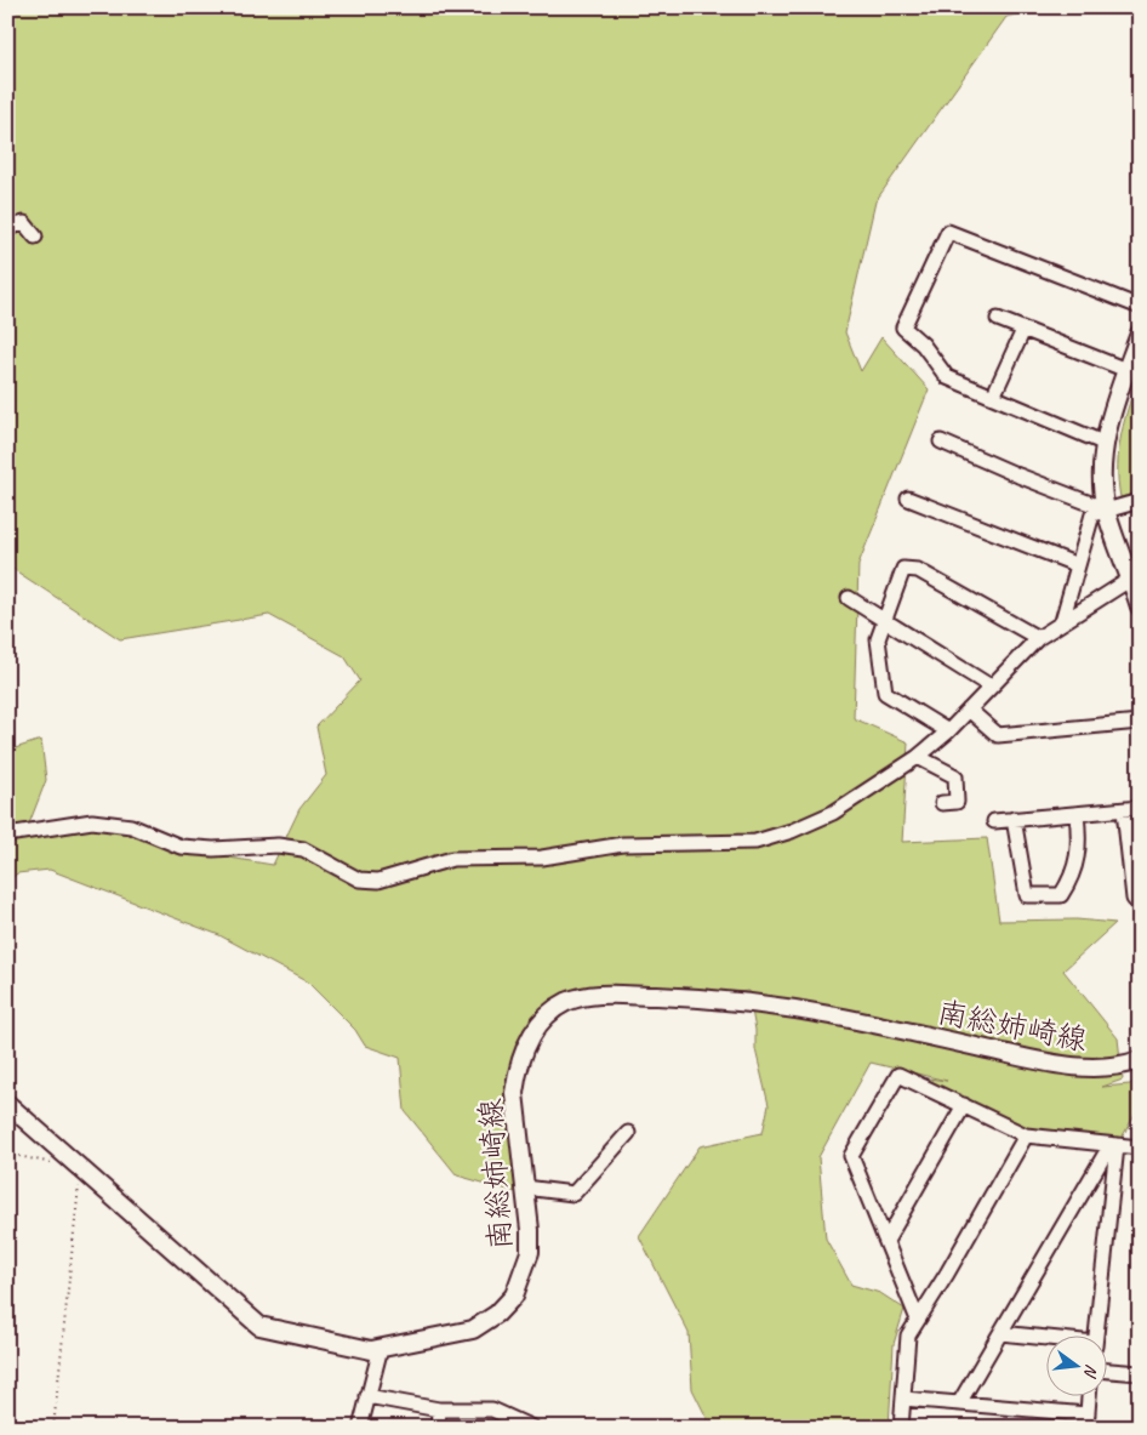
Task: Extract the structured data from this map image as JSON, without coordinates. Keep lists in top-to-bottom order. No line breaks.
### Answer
{"streets":{"main road":["南総姉崎線"]},"north":"right"}
